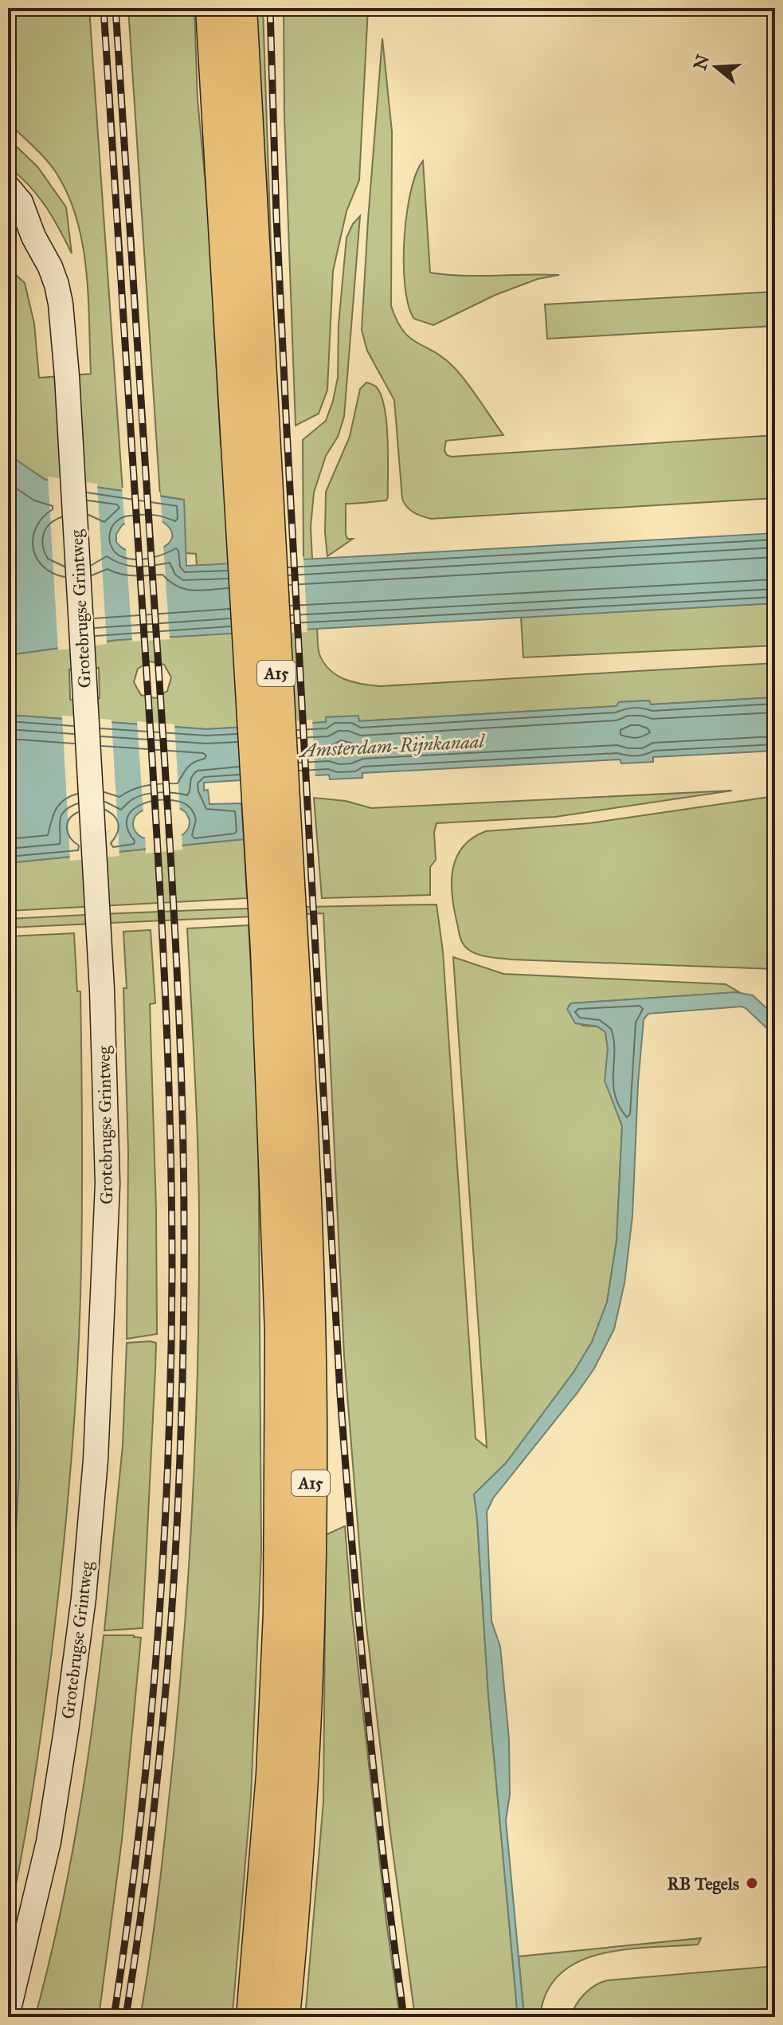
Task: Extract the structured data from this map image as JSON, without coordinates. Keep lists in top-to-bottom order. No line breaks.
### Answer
{"streets":{"highway":["A15"],"main road":["Grotebrugse Grintweg"]},"water":["Amsterdam-Rijnkanaal"],"places":["RB Tegels"],"north":"left"}
